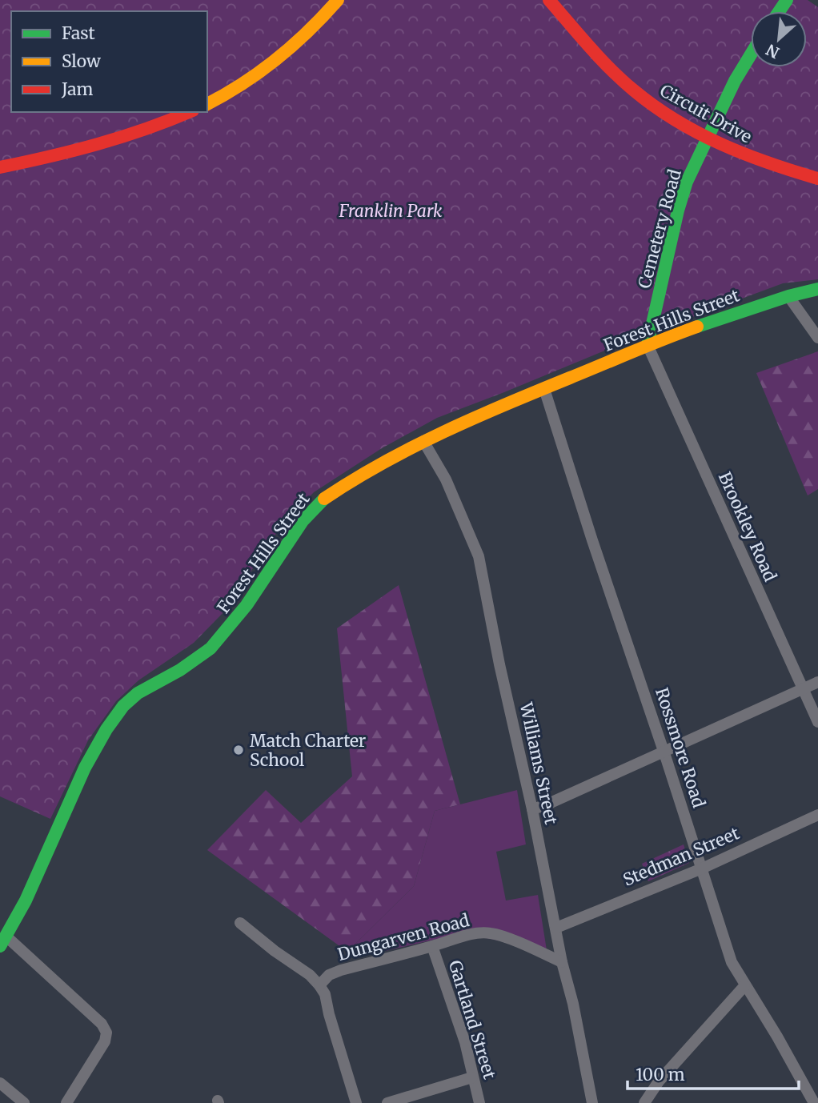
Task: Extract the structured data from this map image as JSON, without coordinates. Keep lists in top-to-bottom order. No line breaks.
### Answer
{"streets":{"street":["Circuit Drive","Cemetery Road","Forest Hills Street","Brookley Road","Rossmore Road","Williams Street","Stedman Street","Dungarven Road","Gartland Street"]},"crossings":[["Cemetery Road","Forest Hills Street"],["Cemetery Road","Brookley Road"],["Forest Hills Street","Brookley Road"],["Forest Hills Street","Rossmore Road"],["Forest Hills Street","Williams Street"],["Rossmore Road","Stedman Street"],["Williams Street","Stedman Street"],["Williams Street","Dungarven Road"],["Dungarven Road","Gartland Street"]],"parks":["Franklin Park"],"places":["Match Charter School"],"legend":["Fast","Slow","Jam"],"scale_bar":"100 m","north":"bottom left"}
